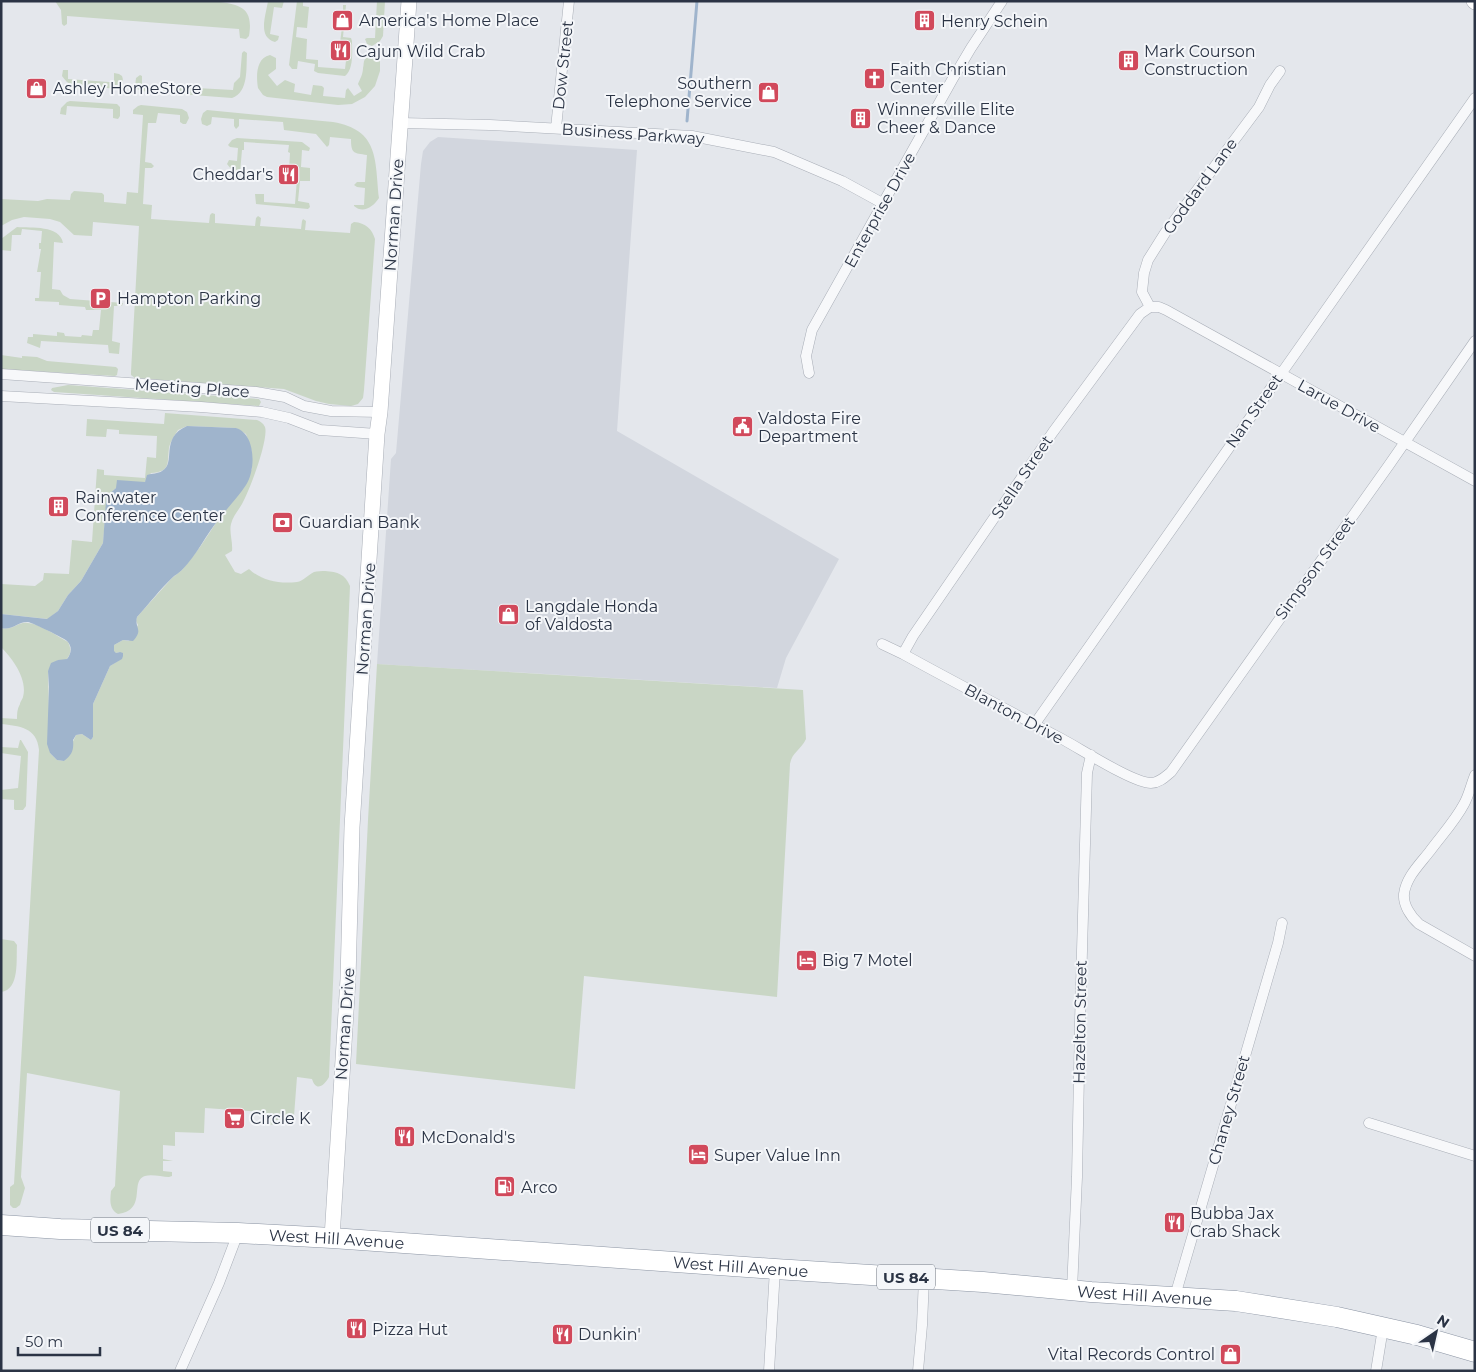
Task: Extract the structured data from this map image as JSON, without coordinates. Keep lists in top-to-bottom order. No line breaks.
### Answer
{"streets":{"highway":["US 84","West Hill Avenue"],"street":["Dow Street","Business Parkway","Goddard Lane","Enterprise Drive","Norman Drive","Meeting Place","Larue Drive","Nan Street","Stella Street","Simpson Street","Blanton Drive","Hazelton Street","Chaney Street"]},"crossings":[["Dow Street","Business Parkway"],["Business Parkway","Enterprise Drive"],["Business Parkway","Norman Drive"],["Goddard Lane","Larue Drive"],["Goddard Lane","Stella Street"],["Norman Drive","Meeting Place"],["Norman Drive","West Hill Avenue"],["Larue Drive","Nan Street"],["Larue Drive","Stella Street"],["Larue Drive","Simpson Street"],["Nan Street","Blanton Drive"],["Stella Street","Blanton Drive"],["Simpson Street","Blanton Drive"],["Blanton Drive","Hazelton Street"],["Hazelton Street","West Hill Avenue"],["Chaney Street","West Hill Avenue"]],"places":{"shop":["America's Home Place","Ashley HomeStore","Southern Telephone Service","Langdale Honda of Valdosta","Vital Records Control"],"building":["Henry Schein","Mark Courson Construction","Winnersville Elite Cheer & Dance","Rainwater Conference Center"],"restaurant":["Cajun Wild Crab","Cheddar's","McDonald's","Bubba Jax Crab Shack","Pizza Hut","Dunkin'"],"church":["Faith Christian Center"],"parking":["Hampton Parking"],"public building":["Valdosta Fire Department"],"bank":["Guardian Bank"],"hotel":["Big 7 Motel","Super Value Inn"],"supermarket":["Circle K"],"fuel station":["Arco"]},"scale_bar":"50 m","north":"top right"}
